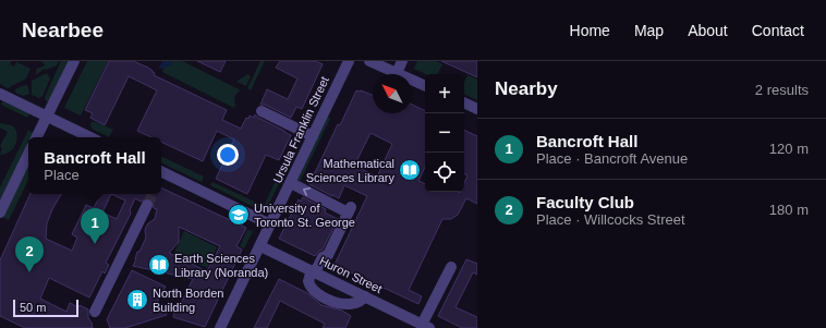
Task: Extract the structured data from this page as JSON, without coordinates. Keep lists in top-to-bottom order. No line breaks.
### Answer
{"streets":{"street":["Ursula Franklin Street","Huron Street"]},"crossings":[["Ursula Franklin Street","Huron Street"]],"places":{"library":["Mathematical Sciences Library","Earth Sciences Library (Noranda)"],"school or university":["University of Toronto St. George"],"building":["North Borden Building"]},"scale_bar":"50 m","north":"top left","page":{"header":"Nearbee","nav":["Home","Map","About","Contact"],"heading":["Nearby","2 results"],"map_buttons":["+","−"],"list":[{"mark":"1","name":"Bancroft Hall","note":"Place · Bancroft Avenue","value":"120 m"},{"mark":"2","name":"Faculty Club","note":"Place · Willcocks Street","value":"180 m"}],"popup":["Bancroft Hall","Place"],"pins":["1","2"],"scale":"50 m"}}
